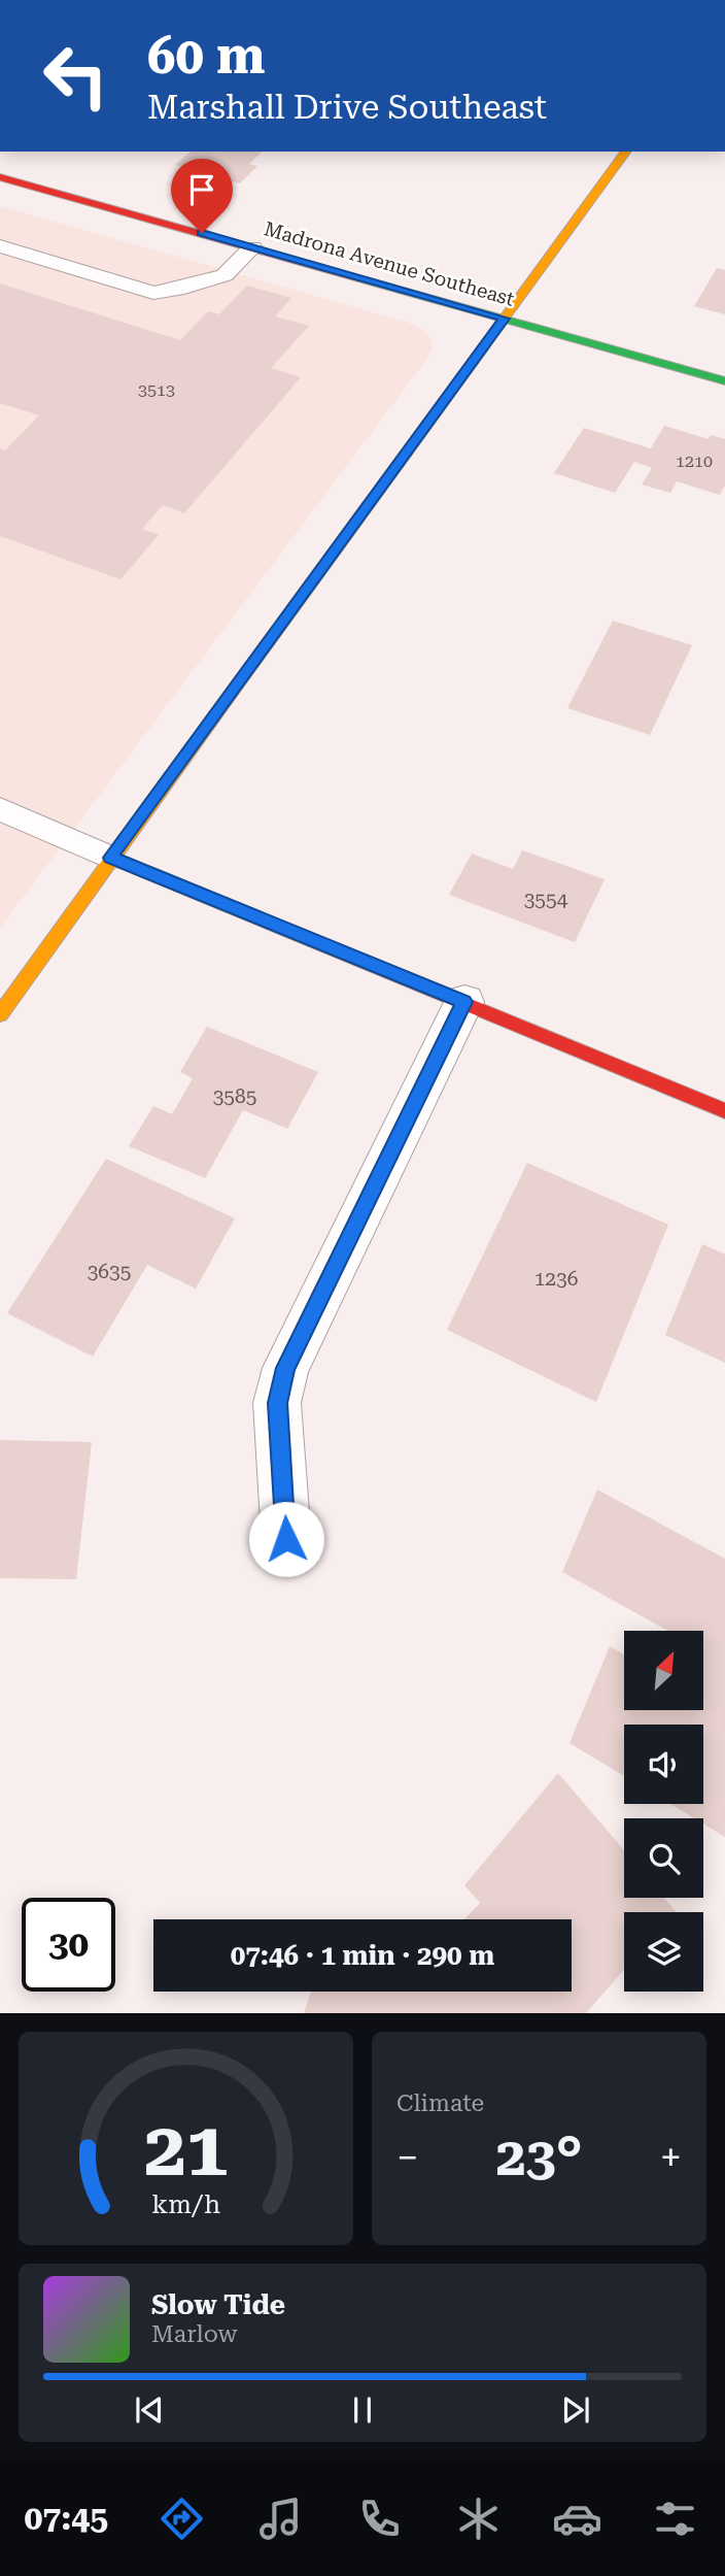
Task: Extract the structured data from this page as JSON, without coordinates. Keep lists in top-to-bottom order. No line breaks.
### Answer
{"streets":{"main road":["Madrona Avenue Southeast"]},"house_numbers":["3513","1210","3554","3585","3635","1236"],"north":"top right","page":{"turn":["60 m","Marshall Drive Southeast"],"limit":"30","trip":"07:46 · 1 min · 290 m","tile":"Climate","heat":["−","23°","+"],"song":["Slow Tide","Marlow"],"tabs":"07:45","gauge":["21","km/h"]}}
